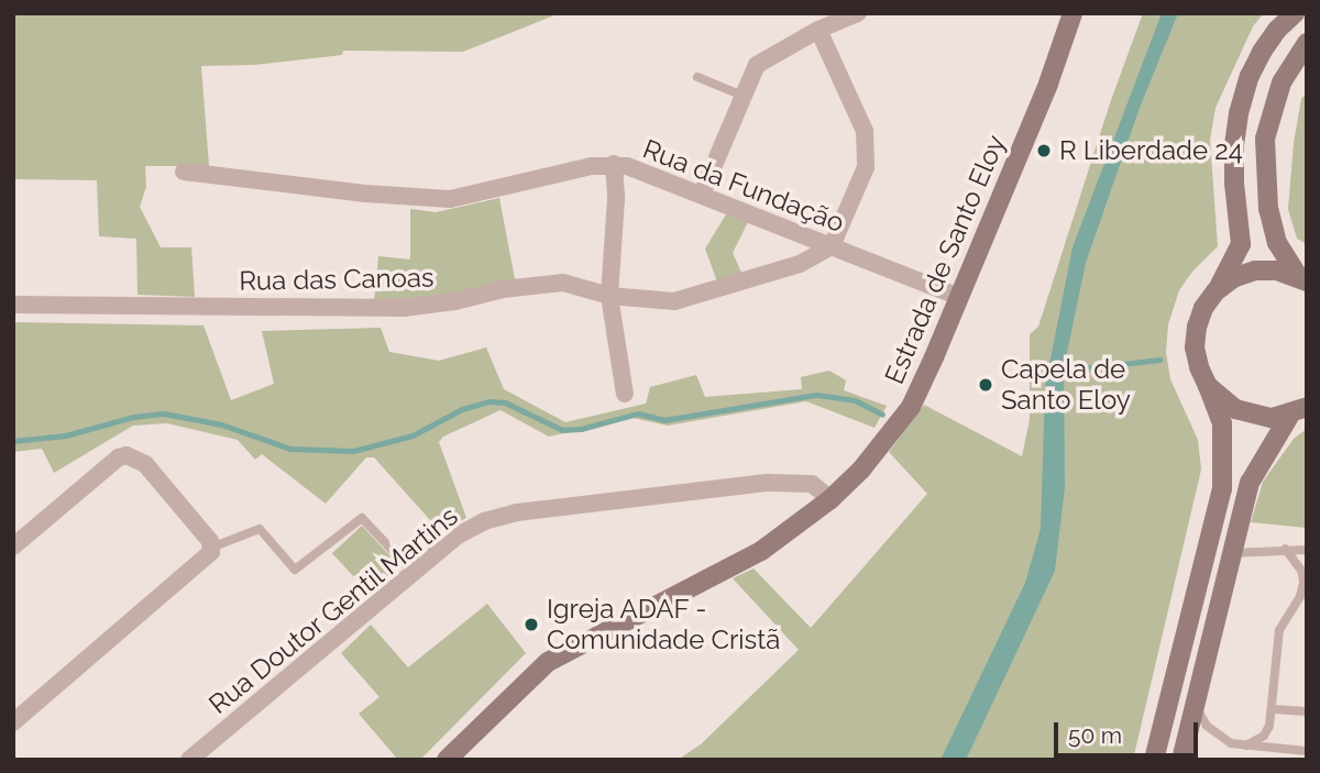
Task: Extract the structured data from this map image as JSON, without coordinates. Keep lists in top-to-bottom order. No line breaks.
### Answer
{"streets":{"main road":["Estrada de Santo Eloy"],"street":["Rua da Fundação","Rua das Canoas","Rua Doutor Gentil Martins"]},"crossings":[["Rua da Fundação","Estrada de Santo Eloy"],["Rua da Fundação","Rua das Canoas"],["Estrada de Santo Eloy","Rua Doutor Gentil Martins"]],"places":["R Liberdade 24","Capela de Santo Eloy","Igreja ADAF - Comunidade Cristã"],"scale_bar":"50 m"}
